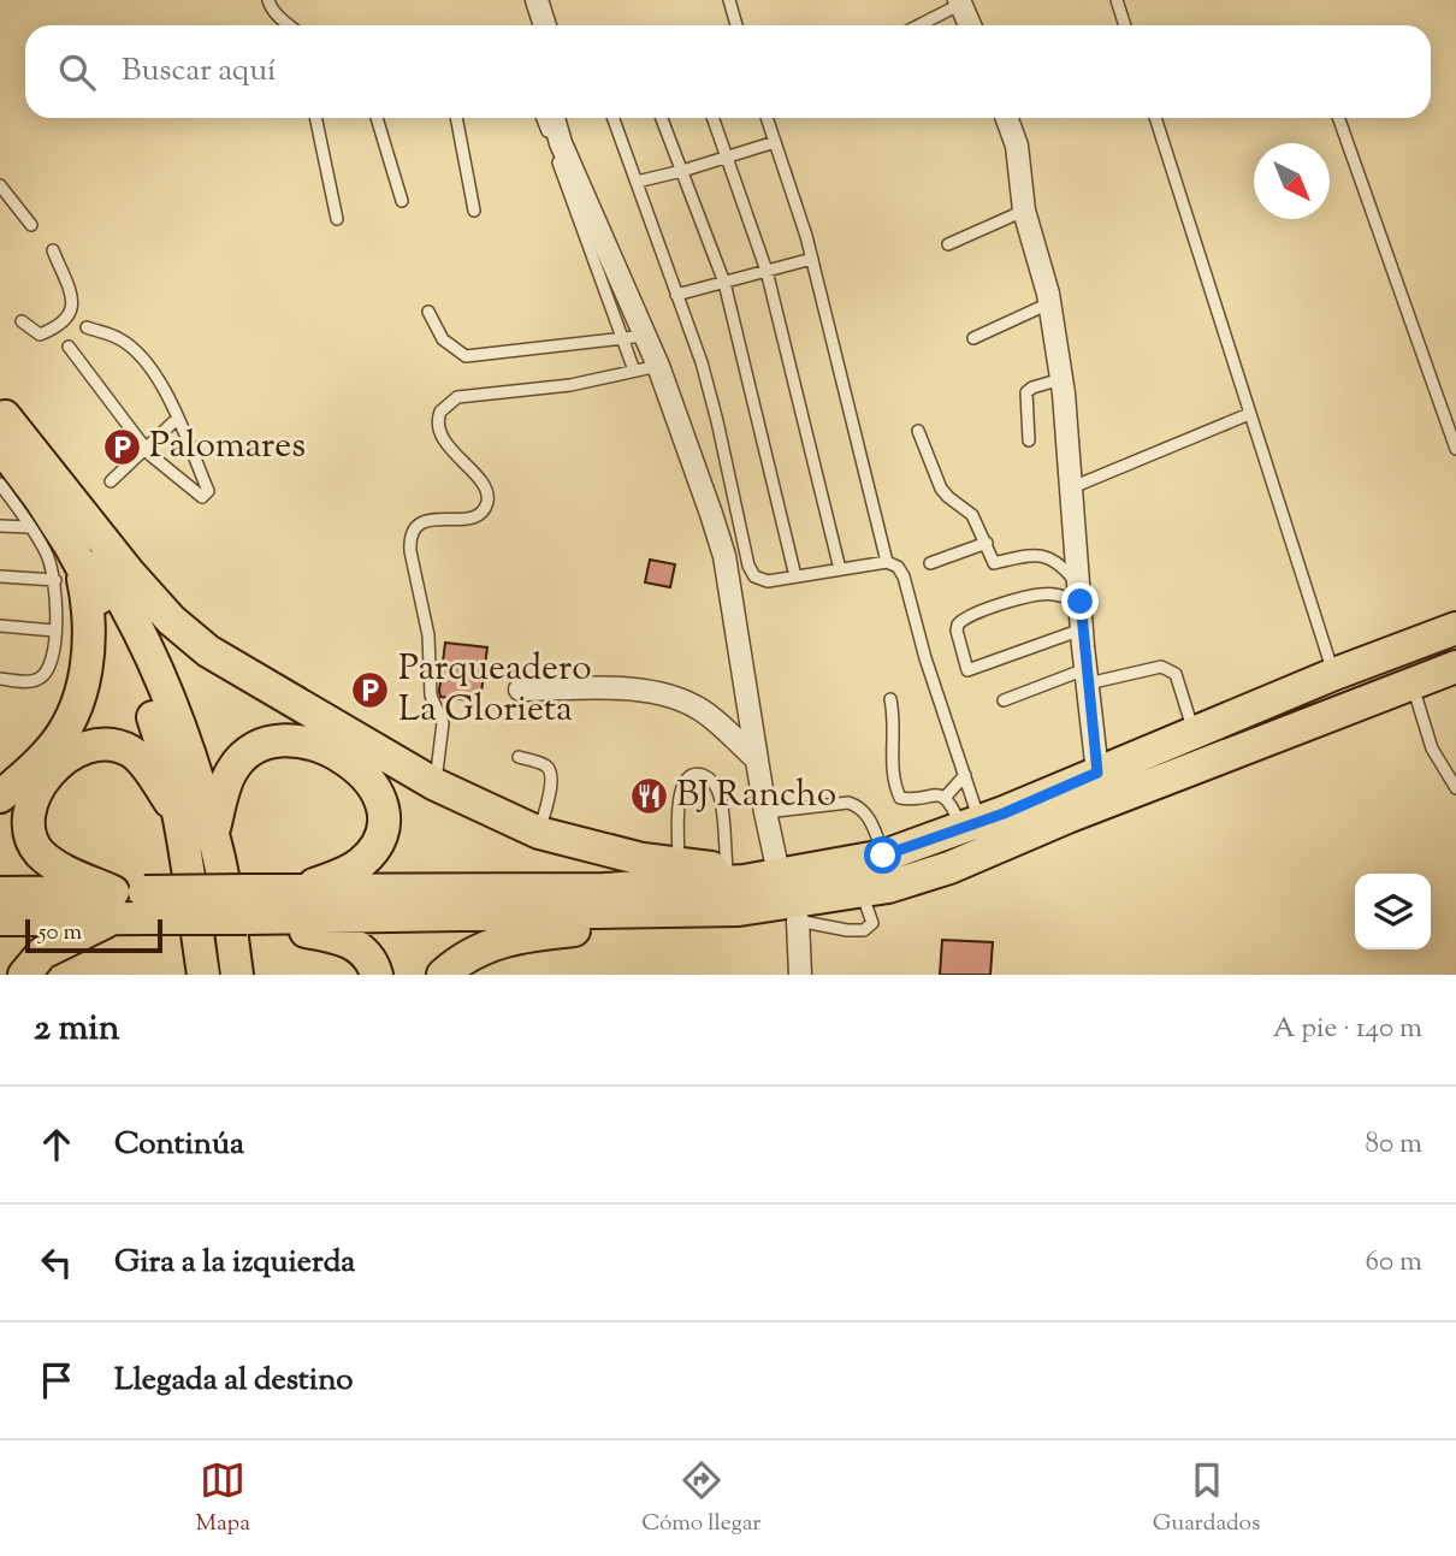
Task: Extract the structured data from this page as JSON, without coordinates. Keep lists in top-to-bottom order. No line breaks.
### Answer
{"places":{"parking":["Palomares","Parqueadero La Glorieta"],"restaurant":["BJ Rancho"]},"scale_bar":"50 m","north":"bottom right","page":{"search":"Buscar aquí","scale":"50 m","heading":["2 min","A pie · 140 m"],"list":[["Continúa","80 m"],["Gira a la izquierda","60 m"],"Llegada al destino"],"nav":["Mapa","Cómo llegar","Guardados"]}}
